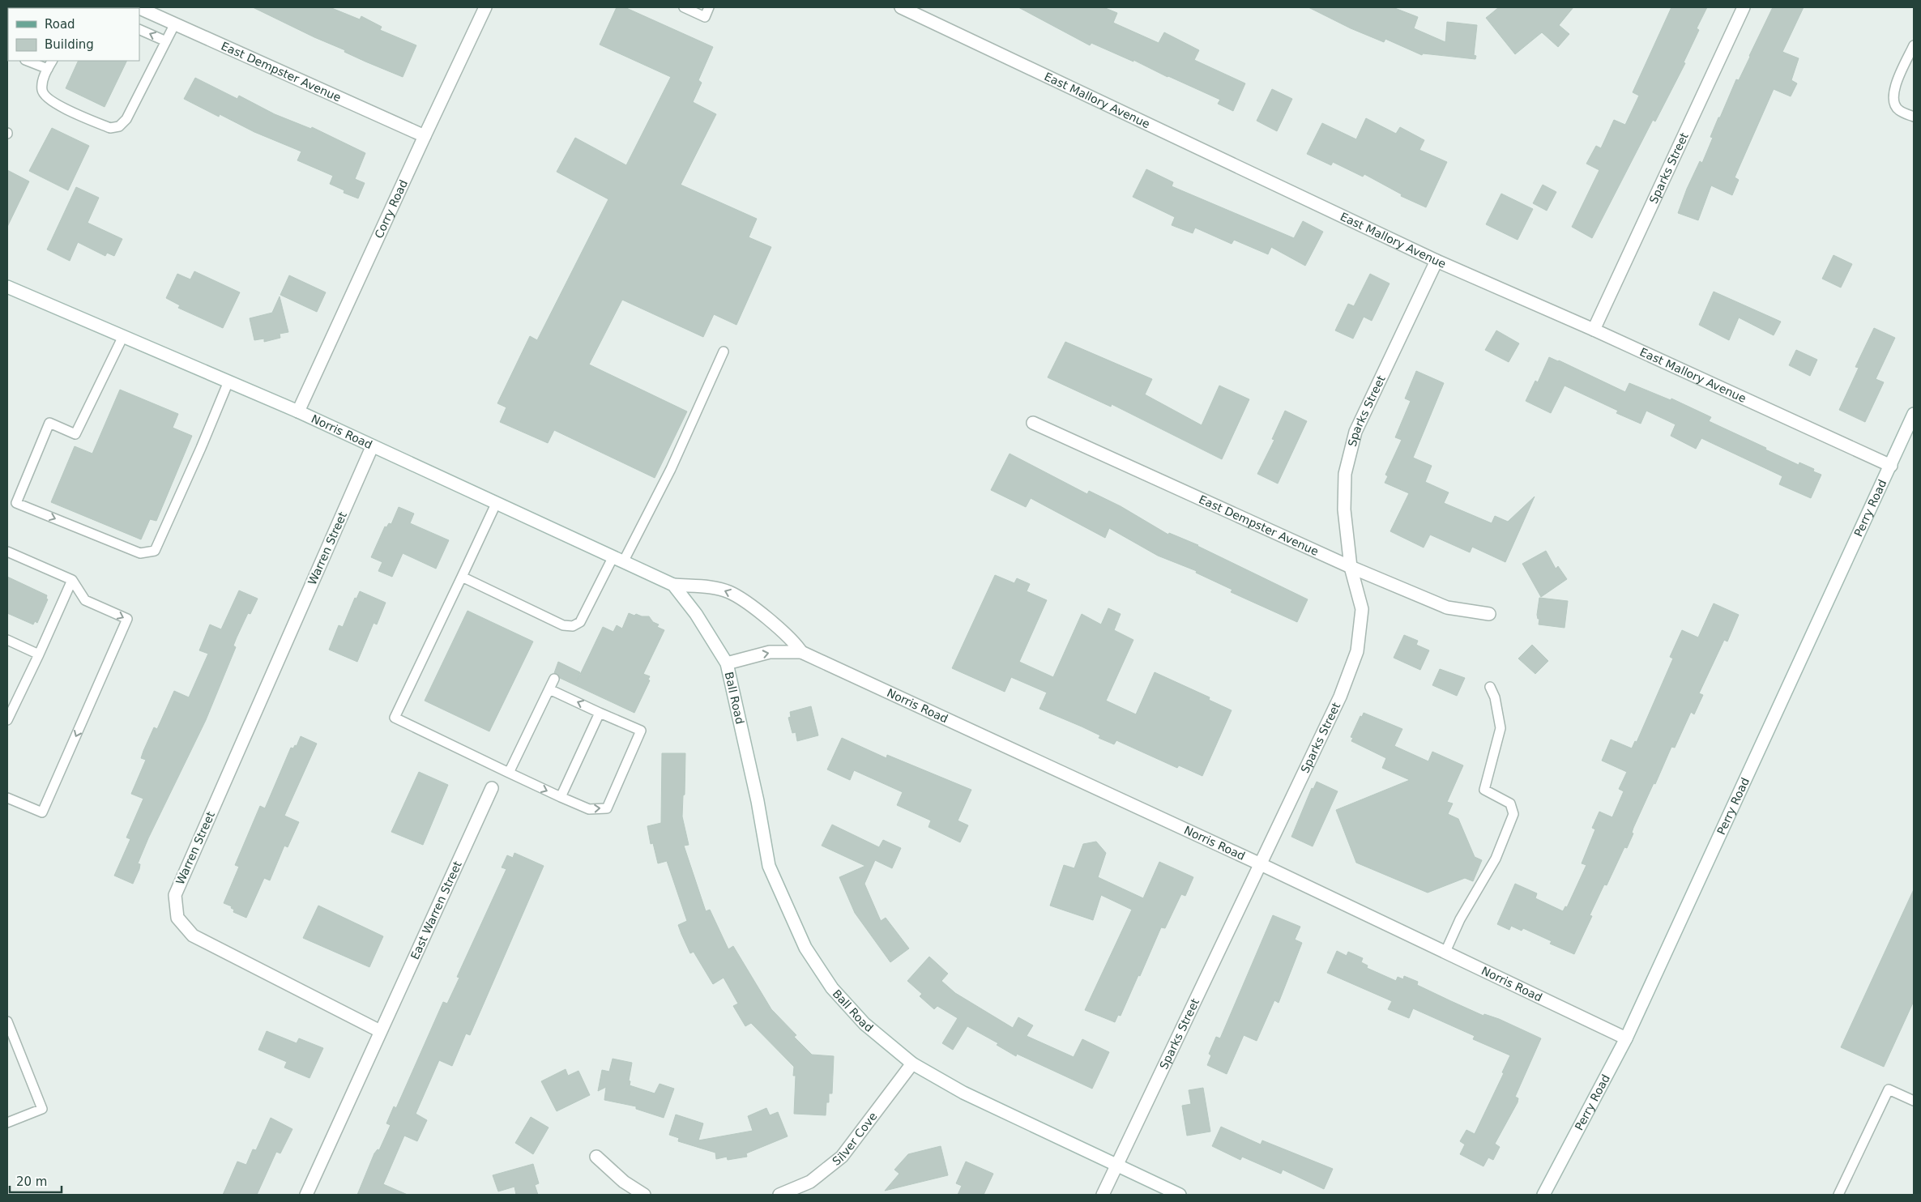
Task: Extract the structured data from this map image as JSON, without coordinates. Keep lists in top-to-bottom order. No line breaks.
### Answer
{"streets":{"street":["East Dempster Avenue","East Mallory Avenue","Sparks Street","Corry Road","Norris Road","Perry Road","Warren Street","Ball Road","East Warren Street","Silver Cove"]},"crossings":[["East Dempster Avenue","Sparks Street"],["East Dempster Avenue","Corry Road"],["East Mallory Avenue","Sparks Street"],["East Mallory Avenue","Perry Road"],["Sparks Street","Norris Road"],["Sparks Street","Ball Road"],["Corry Road","Norris Road"],["Norris Road","Perry Road"],["Norris Road","Warren Street"],["Norris Road","Ball Road"],["Warren Street","East Warren Street"],["Ball Road","Silver Cove"]],"legend":["Road","Building"],"scale_bar":"20 m"}
